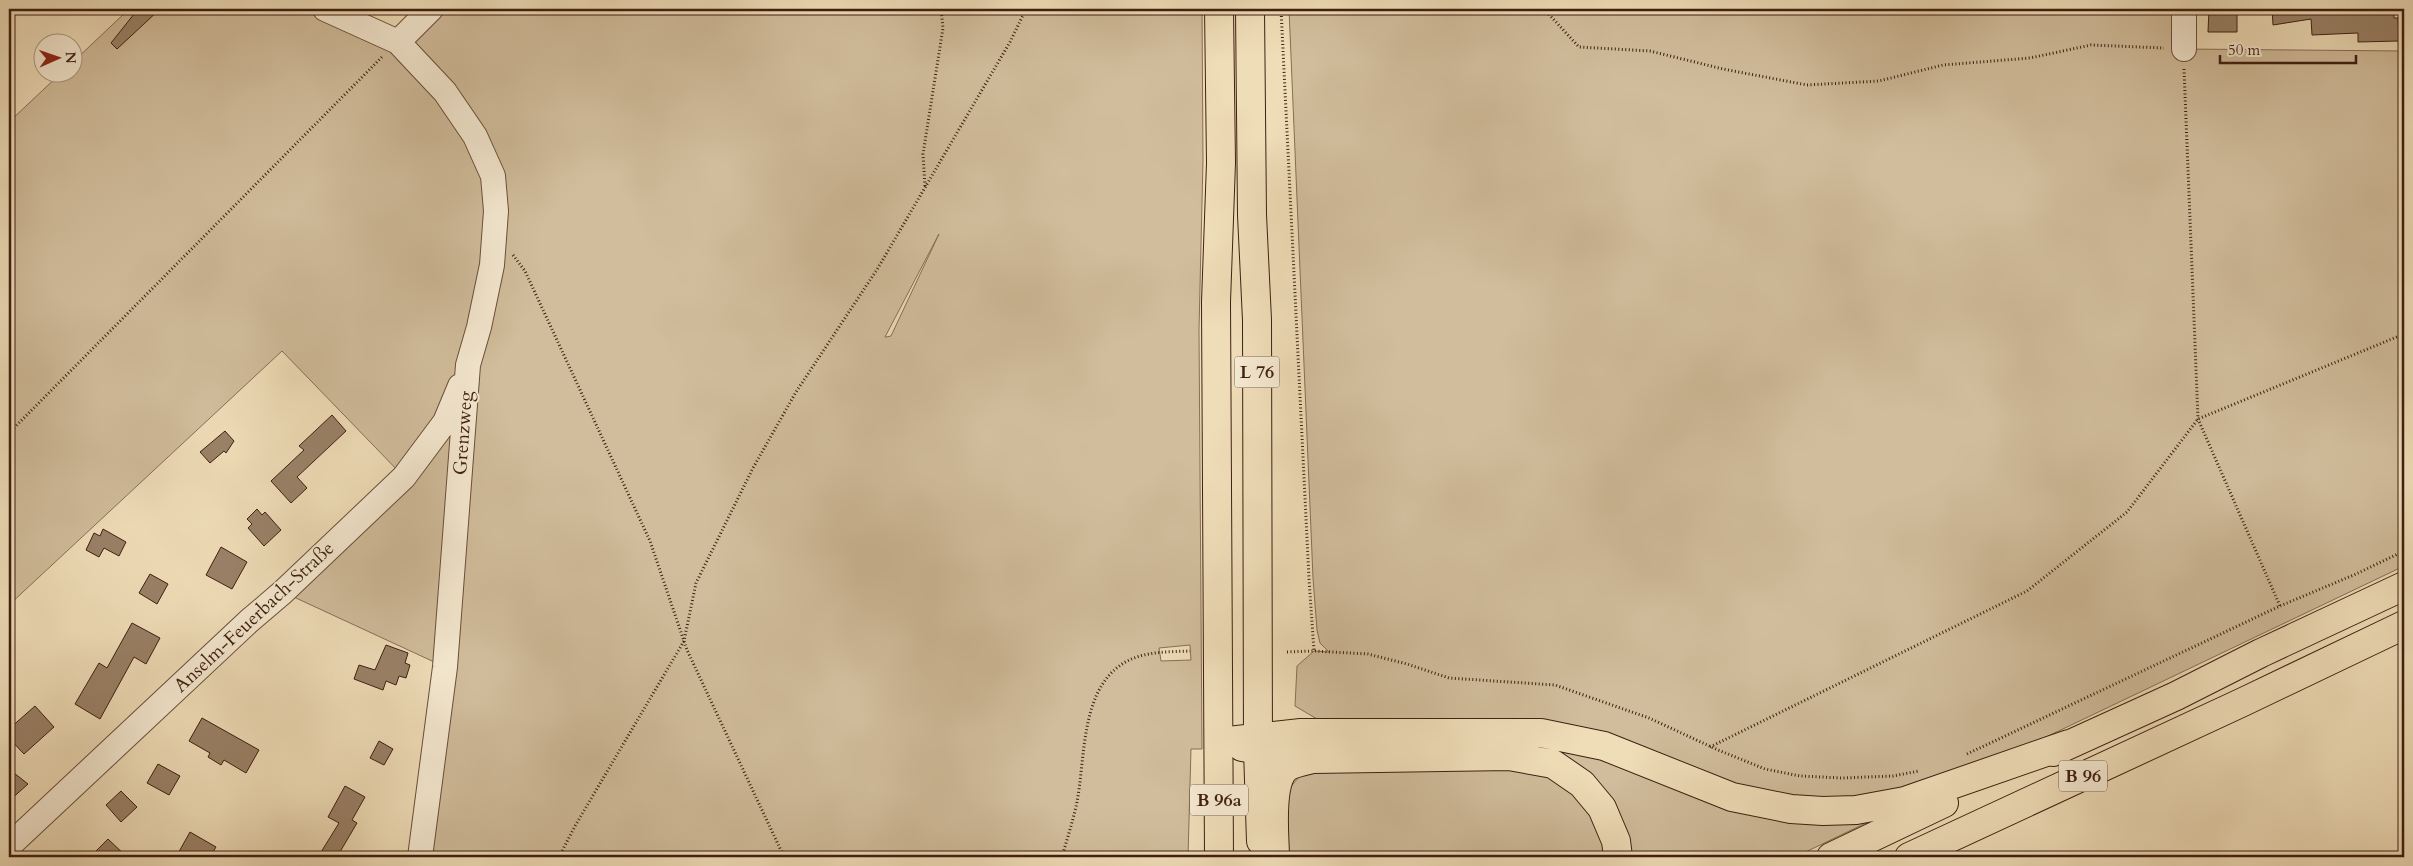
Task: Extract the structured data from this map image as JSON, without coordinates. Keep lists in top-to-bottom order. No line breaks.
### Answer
{"streets":{"main road":["L 76","B 96","B 96a"],"street":["Grenzweg","Anselm-Feuerbach-Straße"]},"crossings":[["L 76","B 96a"],["Grenzweg","Anselm-Feuerbach-Straße"]],"scale_bar":"50 m","north":"right"}
